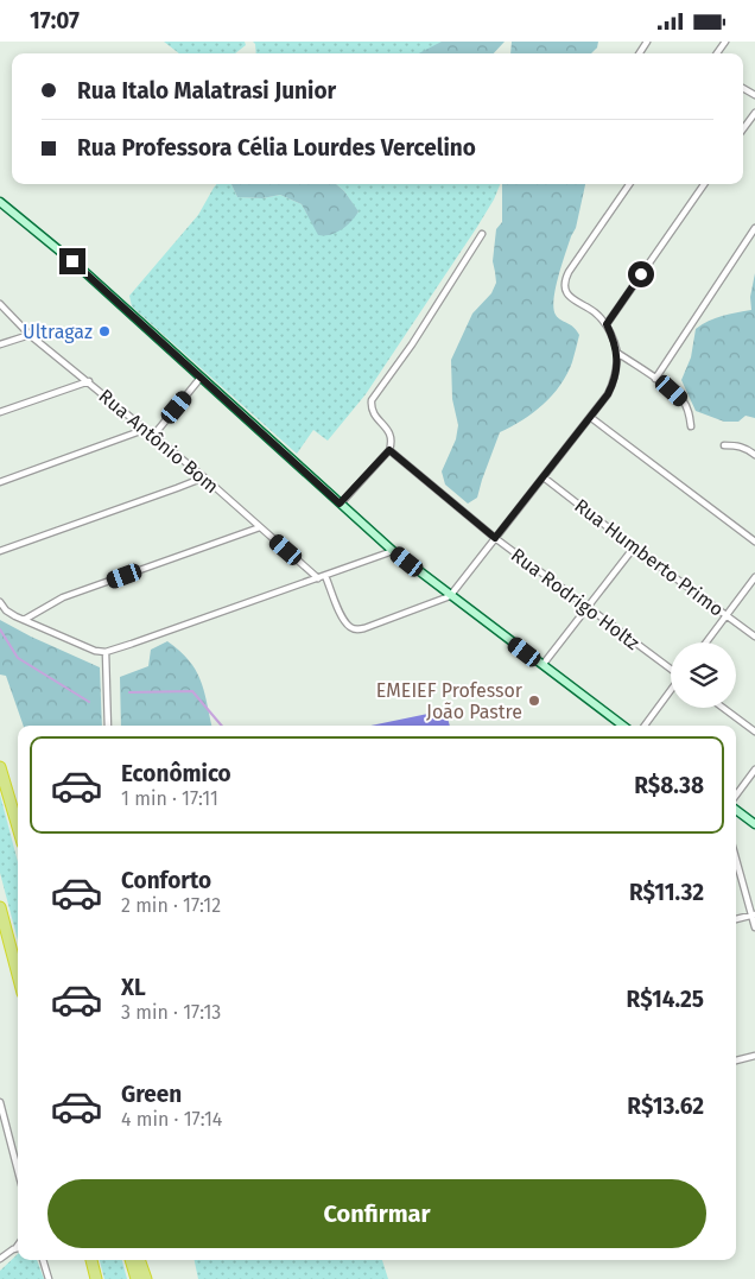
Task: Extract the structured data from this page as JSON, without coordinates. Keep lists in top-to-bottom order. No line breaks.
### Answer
{"streets":{"street":["Rua Antônio Bom","Rua Humberto Primo","Rua Rodrigo Holtz"]},"places":["Ultragaz","EMEIEF Professor João Pastre"],"page":{"status":"17:07","banner":["Rua Italo Malatrasi Junior","Rua Professora Célia Lourdes Vercelino"],"list":[{"name":"Econômico","note":"1 min · 17:11","value":"R$8.38"},{"name":"Conforto","note":"2 min · 17:12","value":"R$11.32"},{"name":"XL","note":"3 min · 17:13","value":"R$14.25"},{"name":"Green","note":"4 min · 17:14","value":"R$13.62"}],"buttons":"Confirmar"}}
